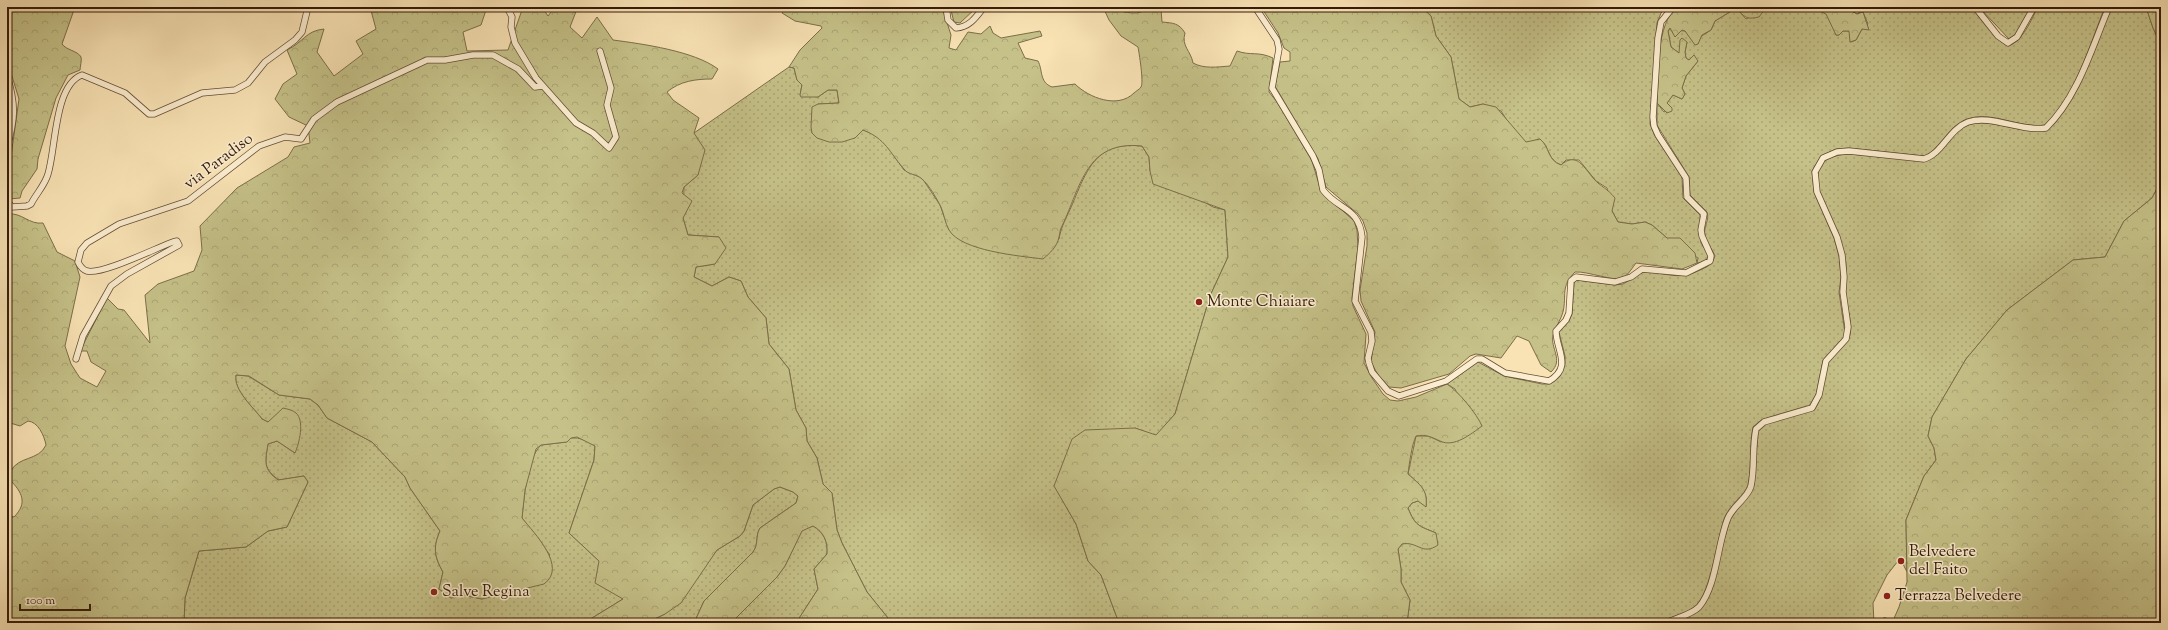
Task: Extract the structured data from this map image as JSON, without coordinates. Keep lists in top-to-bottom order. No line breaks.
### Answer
{"streets":{"street":["via Paradiso"]},"places":["Monte Chiaiare","Belvedere del Faito","Salve Regina","Terrazza Belvedere"],"scale_bar":"100 m"}
